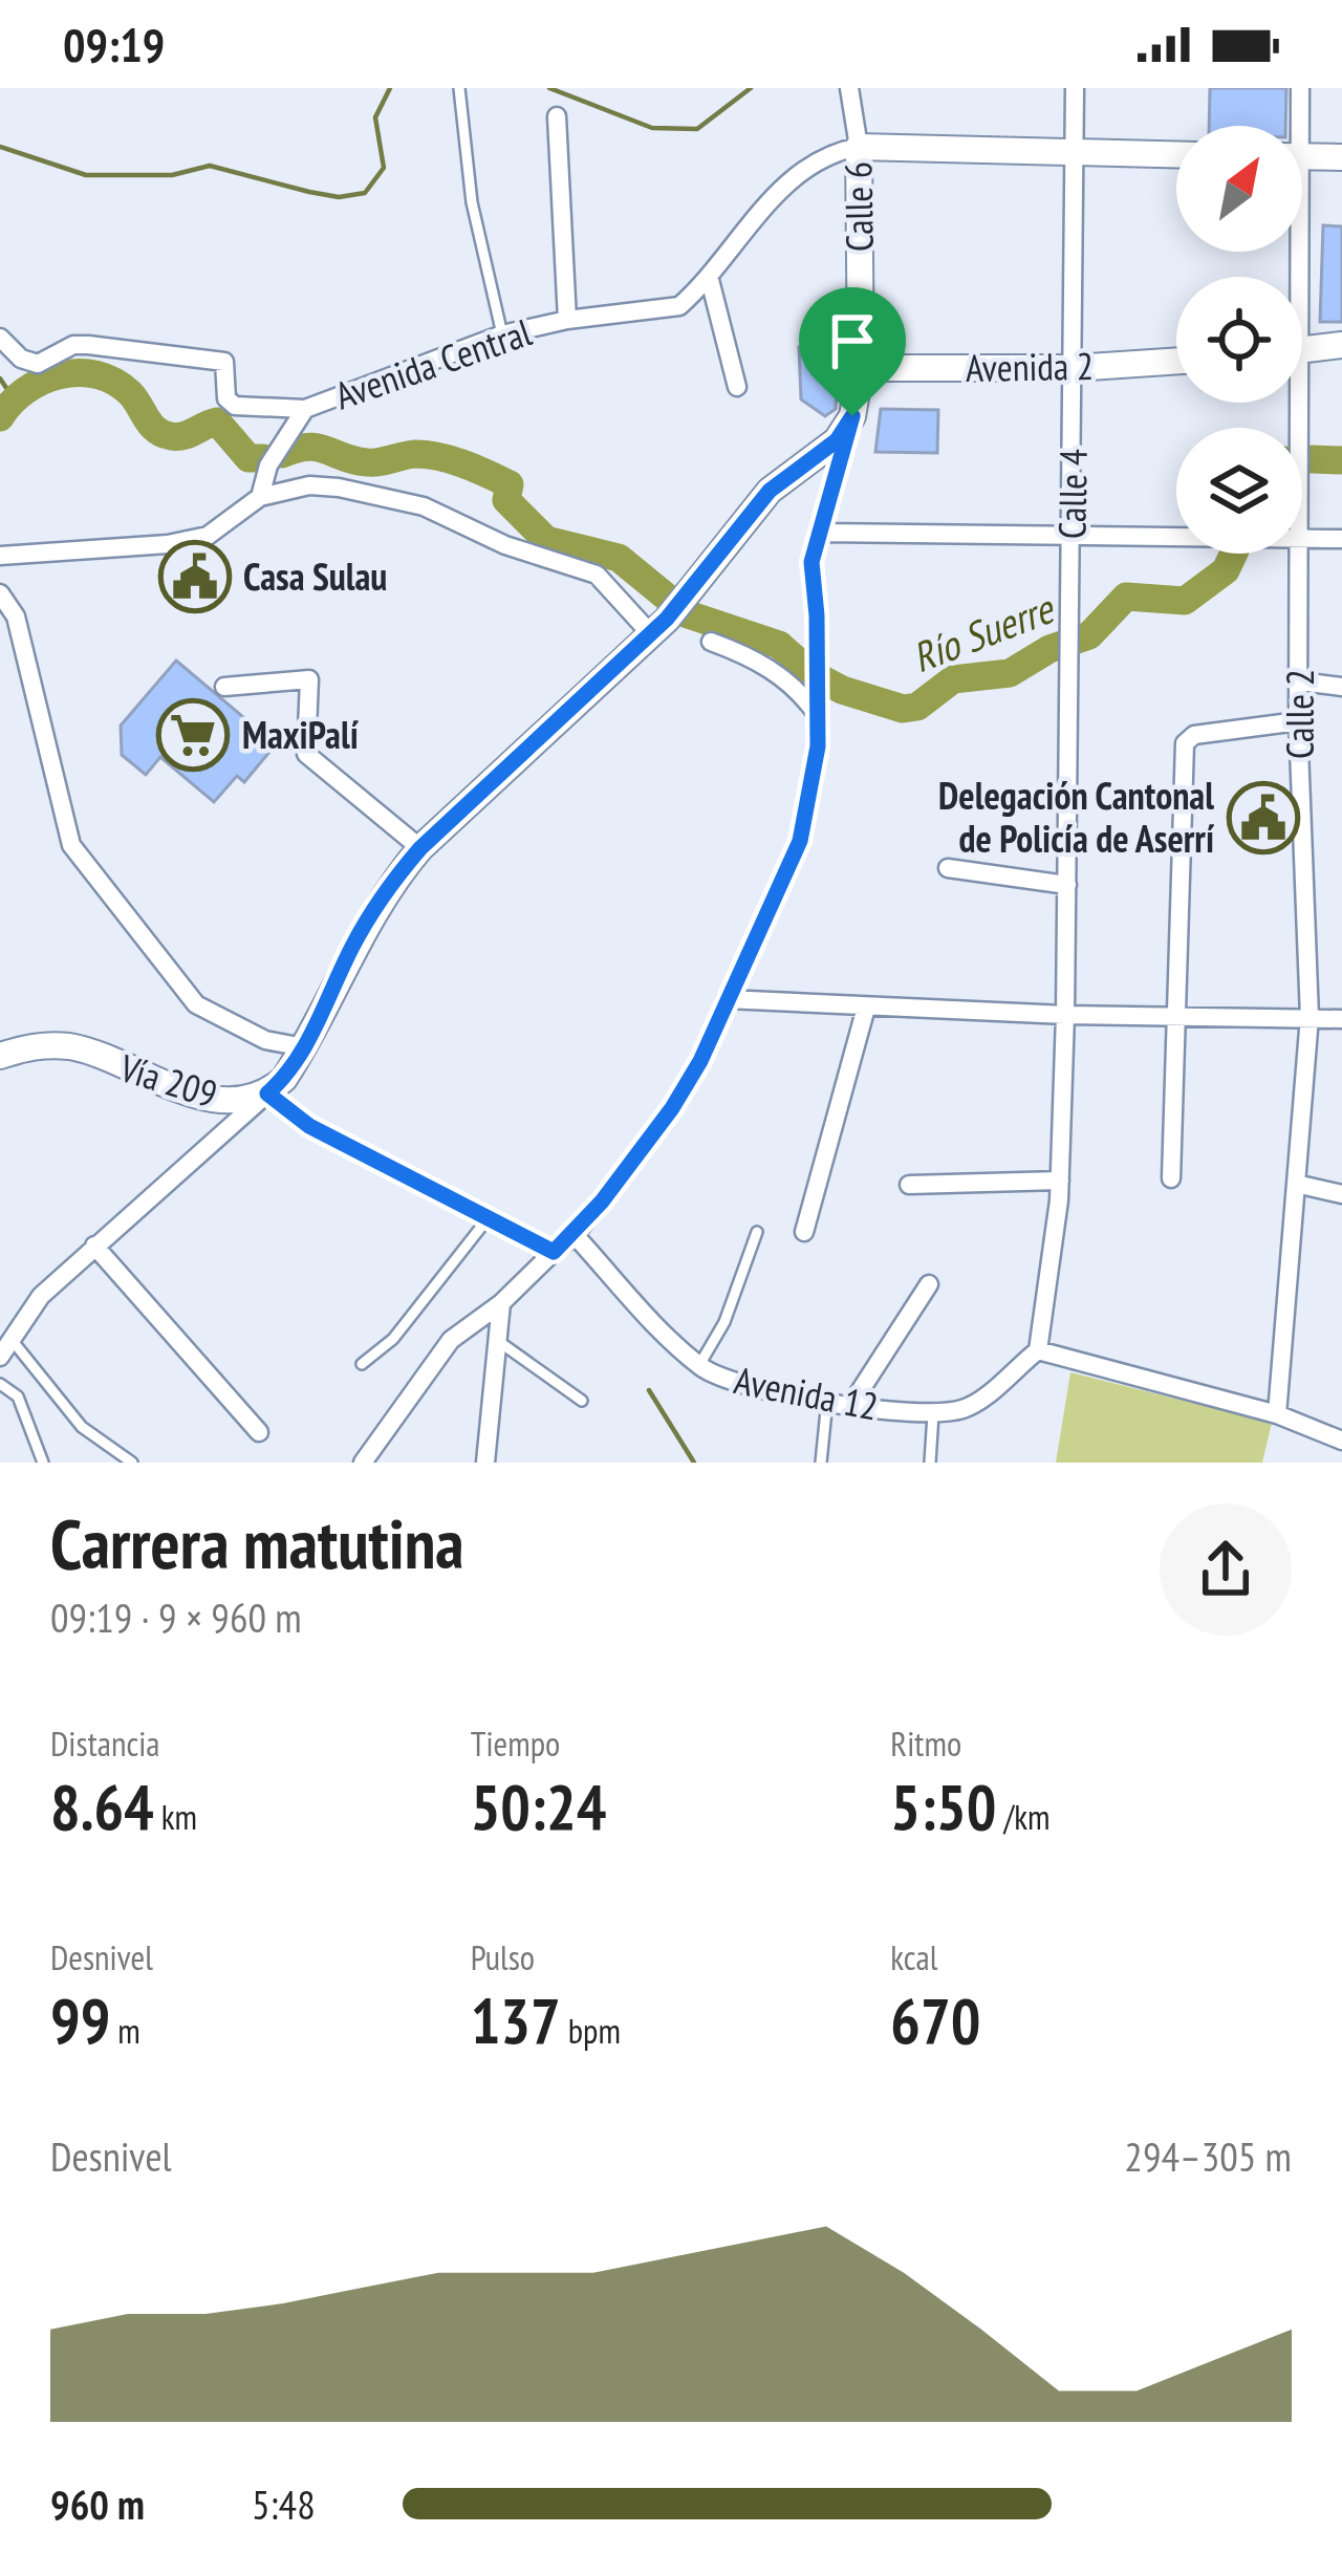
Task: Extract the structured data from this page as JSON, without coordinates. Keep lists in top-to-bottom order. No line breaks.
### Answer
{"streets":{"main road":["Calle 6","Avenida Central","Avenida 2","Vía 209"],"street":["Calle 4","Calle 2","Avenida 12"]},"crossings":[["Calle 6","Avenida Central"],["Calle 6","Avenida 2"],["Calle 6","Vía 209"],["Calle 6","Avenida 12"],["Avenida Central","Calle 4"],["Avenida 2","Calle 4"],["Calle 4","Avenida 12"]],"water":["Río Suerre"],"places":{"public building":["Casa Sulau","Delegación Cantonal de Policía de Aserrí"],"supermarket":["MaxiPalí"]},"north":"top right","page":{"status":"09:19","heading":["Carrera matutina","09:19 · 9 × 960 m"],"stats":[["Distancia","8.64 km"],["Tiempo","50:24"],["Ritmo","5:50 /km"],["Desnivel","99 m"],["Pulso","137 bpm"],["kcal","670"]],"chart":["Desnivel","294–305 m"],"list":[{"name":"960 m","note":"5:48"}]}}
